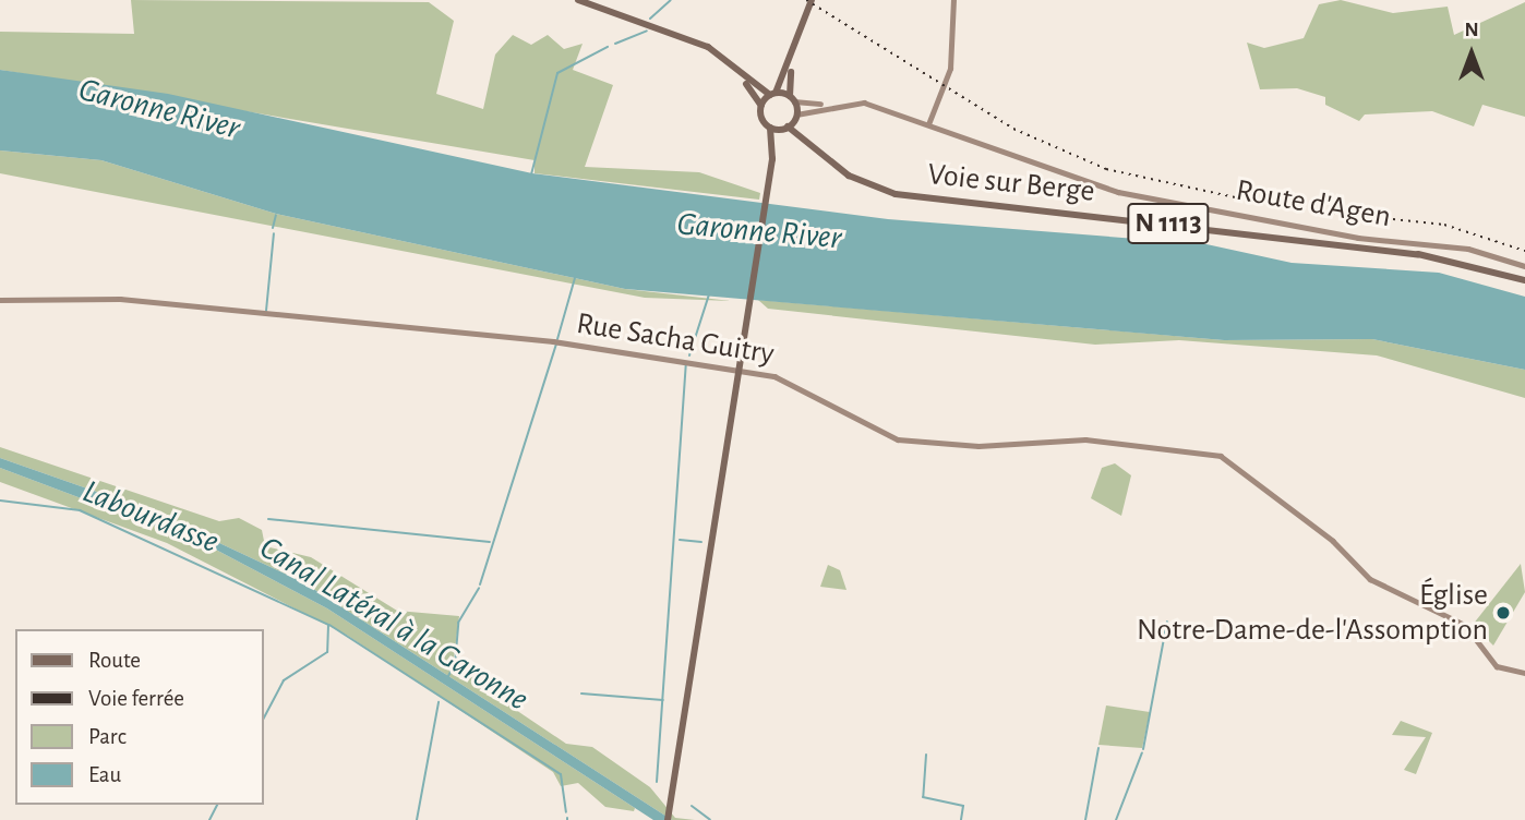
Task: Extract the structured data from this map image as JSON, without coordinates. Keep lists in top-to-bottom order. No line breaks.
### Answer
{"streets":{"main road":["Voie sur Berge","N 1113"],"street":["Route d'Agen","Rue Sacha Guitry"]},"crossings":[["Voie sur Berge","N 1113"],["Route d'Agen","N 1113"]],"water":["Garonne River","Labourdasse","Canal Latéral à la Garonne"],"places":["Église Notre-Dame-de-l'Assomption"],"legend":["Route","Voie ferrée","Parc","Eau"],"north":"top"}
